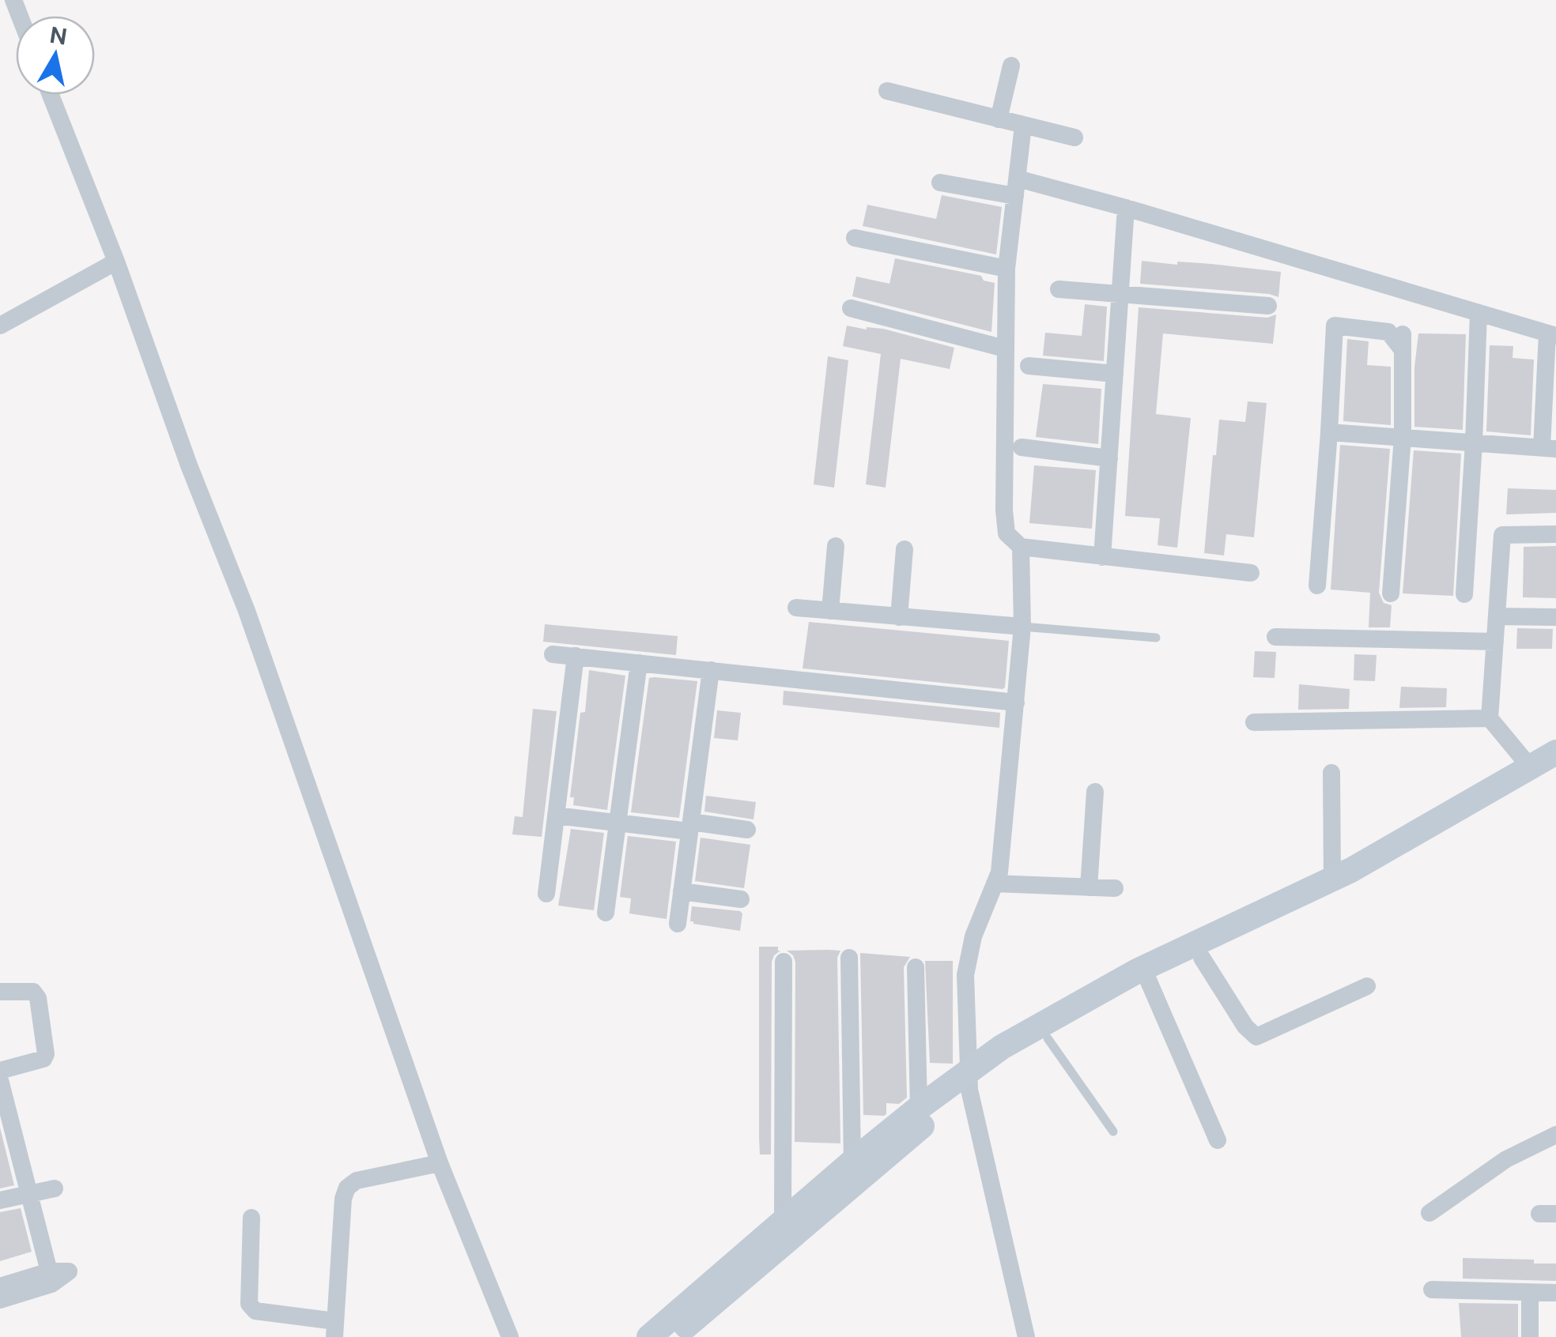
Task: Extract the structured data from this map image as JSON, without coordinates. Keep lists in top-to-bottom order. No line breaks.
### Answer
{"north":"top"}
